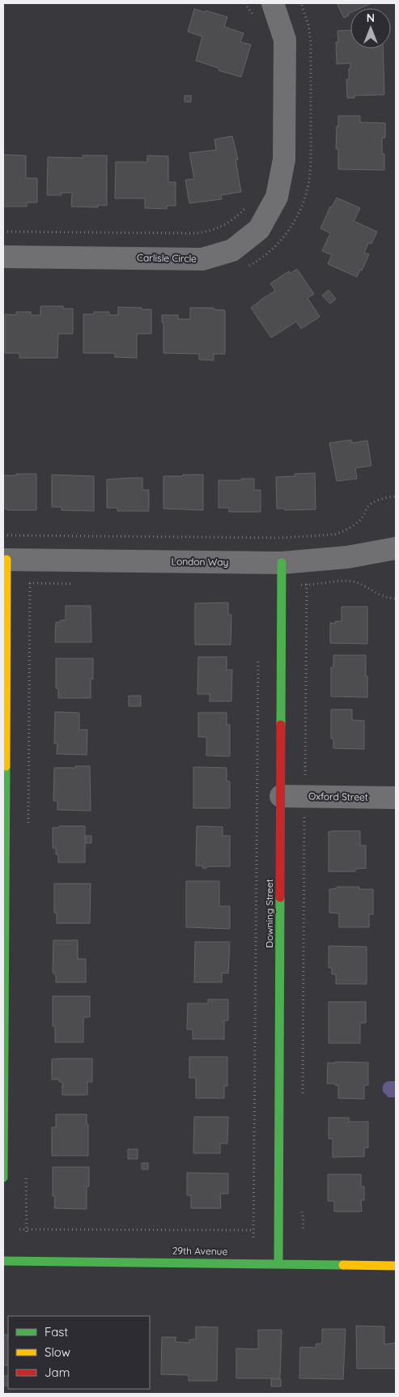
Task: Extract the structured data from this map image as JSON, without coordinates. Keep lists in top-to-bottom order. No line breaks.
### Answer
{"streets":{"street":["Carlisle Circle","London Way","Oxford Street","Downing Street","29th Avenue"]},"crossings":[["London Way","Downing Street"],["Oxford Street","Downing Street"],["Downing Street","29th Avenue"]],"legend":["Fast","Slow","Jam"],"north":"top"}
